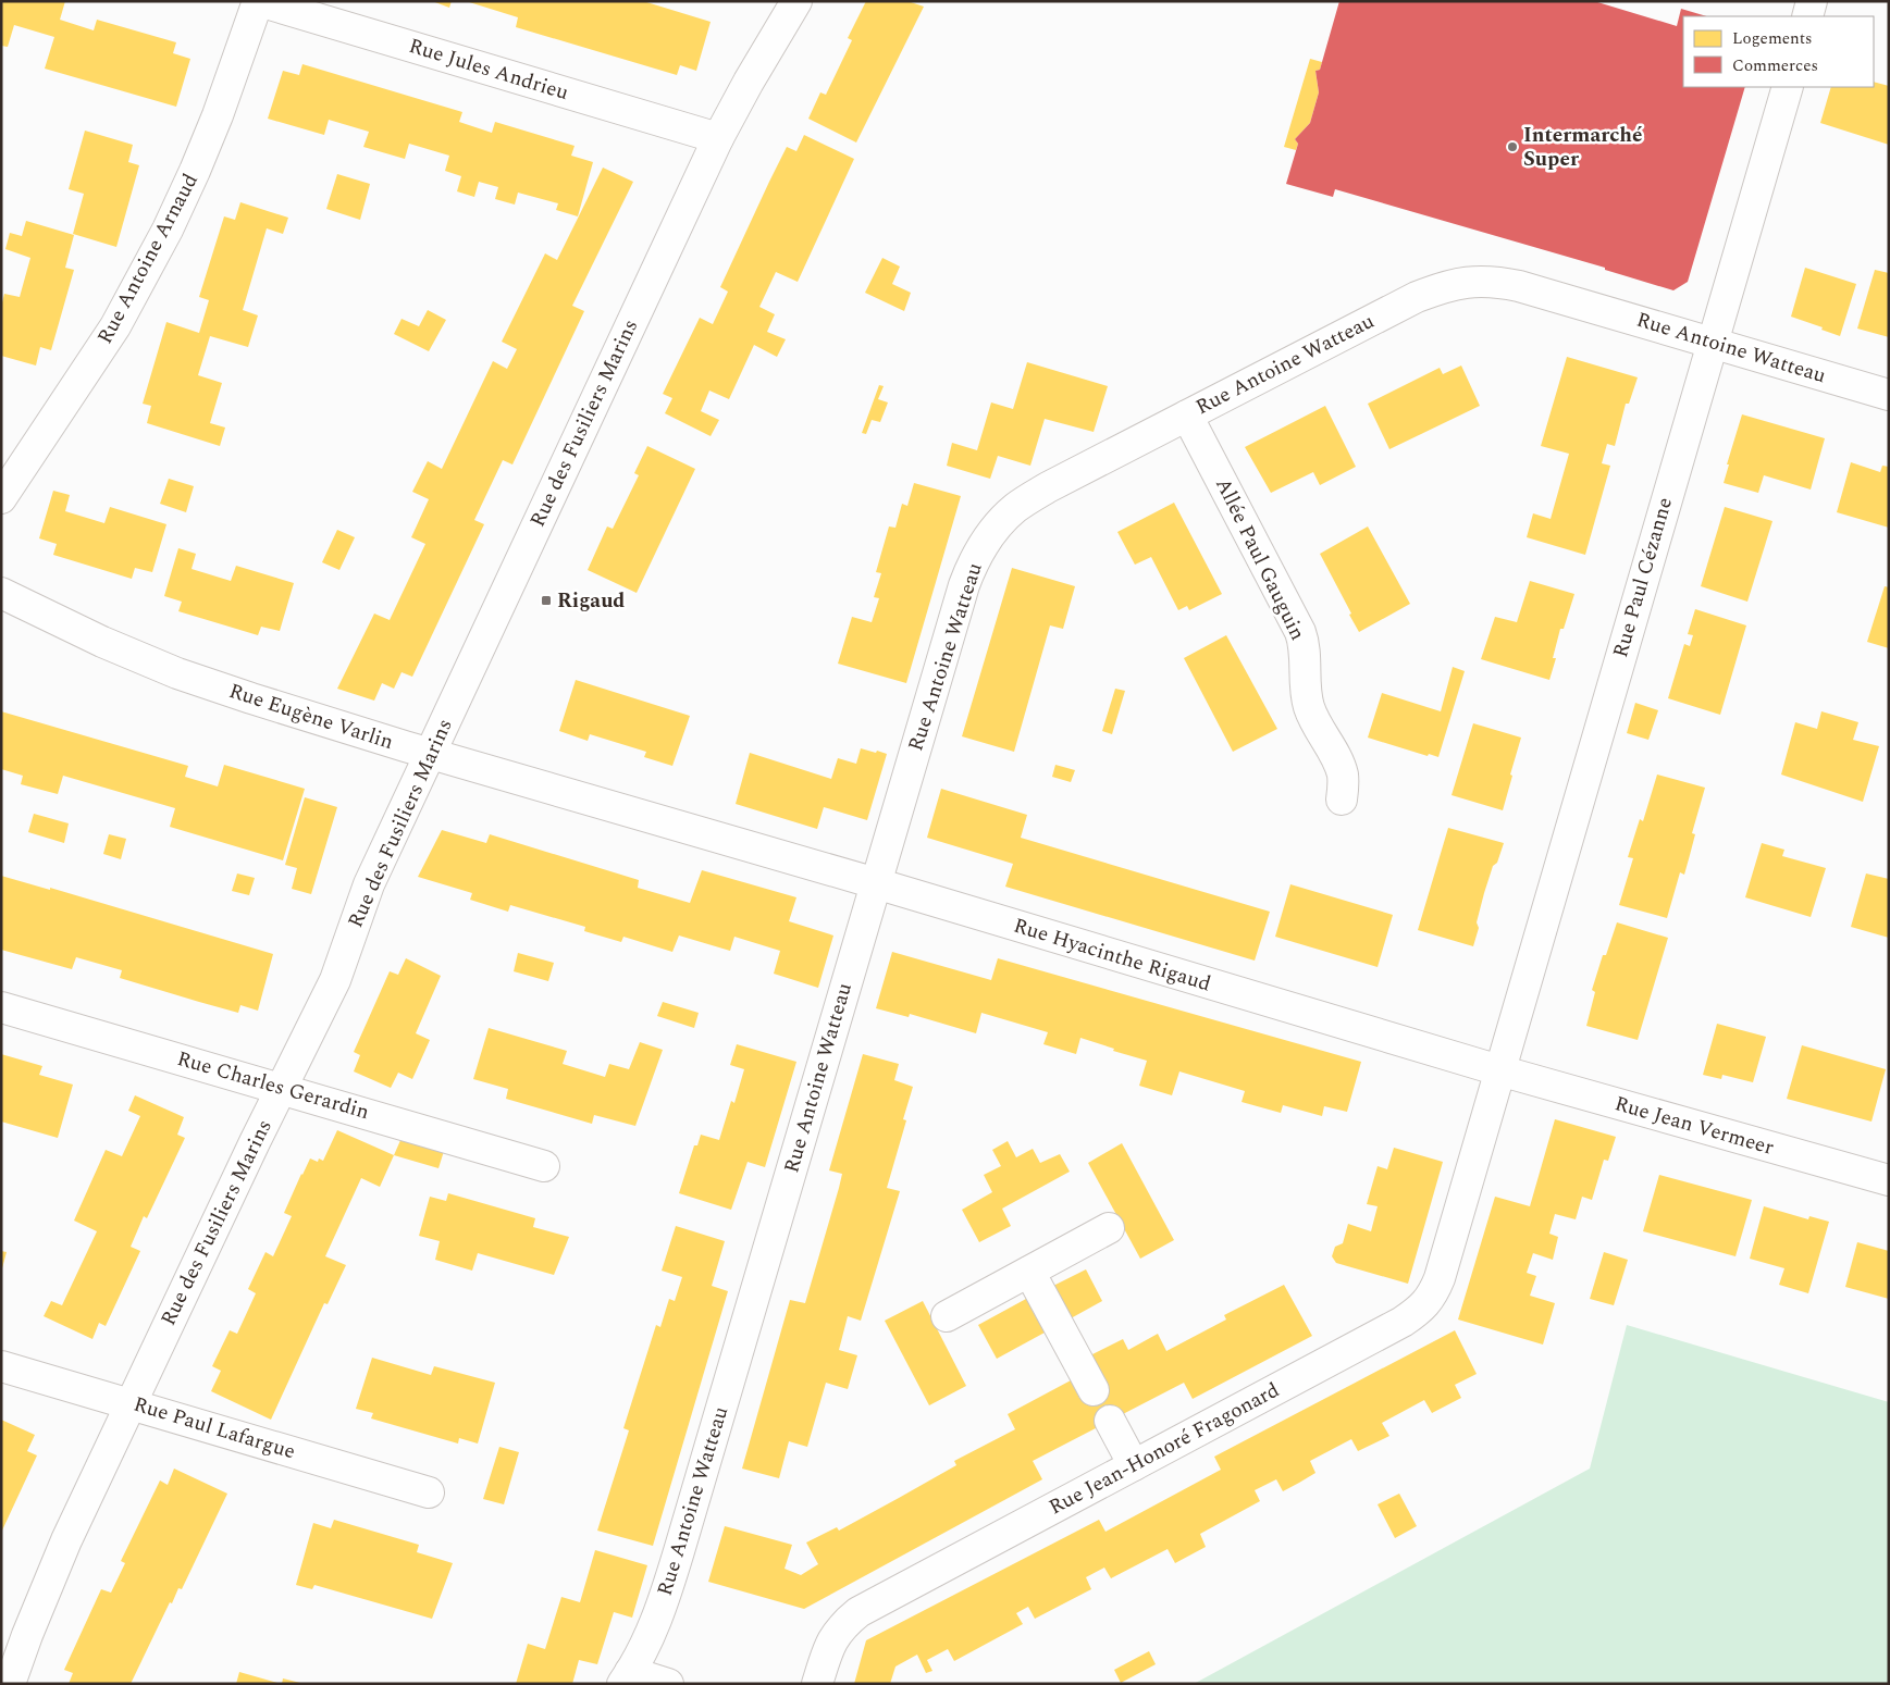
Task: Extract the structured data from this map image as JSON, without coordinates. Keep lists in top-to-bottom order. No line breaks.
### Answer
{"streets":{"street":["Rue Jules Andrieu","Rue Antoine Arnaud","Rue Antoine Watteau","Rue des Fusiliers Marins","Allée Paul Gauguin","Rue Paul Cézanne","Rue Eugène Varlin","Rue Hyacinthe Rigaud","Rue Charles Gerardin","Rue Jean Vermeer","Rue Paul Lafargue","Rue Jean-Honoré Fragonard"]},"crossings":[["Rue Jules Andrieu","Rue Antoine Arnaud"],["Rue Jules Andrieu","Rue des Fusiliers Marins"],["Rue Antoine Watteau","Allée Paul Gauguin"],["Rue Antoine Watteau","Rue Paul Cézanne"],["Rue Antoine Watteau","Rue Hyacinthe Rigaud"],["Rue des Fusiliers Marins","Rue Eugène Varlin"],["Rue des Fusiliers Marins","Rue Charles Gerardin"],["Rue des Fusiliers Marins","Rue Paul Lafargue"],["Rue Paul Cézanne","Rue Hyacinthe Rigaud"],["Rue Paul Cézanne","Rue Jean Vermeer"],["Rue Paul Cézanne","Rue Jean-Honoré Fragonard"],["Rue Eugène Varlin","Rue Hyacinthe Rigaud"],["Rue Hyacinthe Rigaud","Rue Jean Vermeer"]],"places":{"other":["Intermarché Super"],"transit":["Rigaud"]},"legend":["Logements","Commerces"]}
